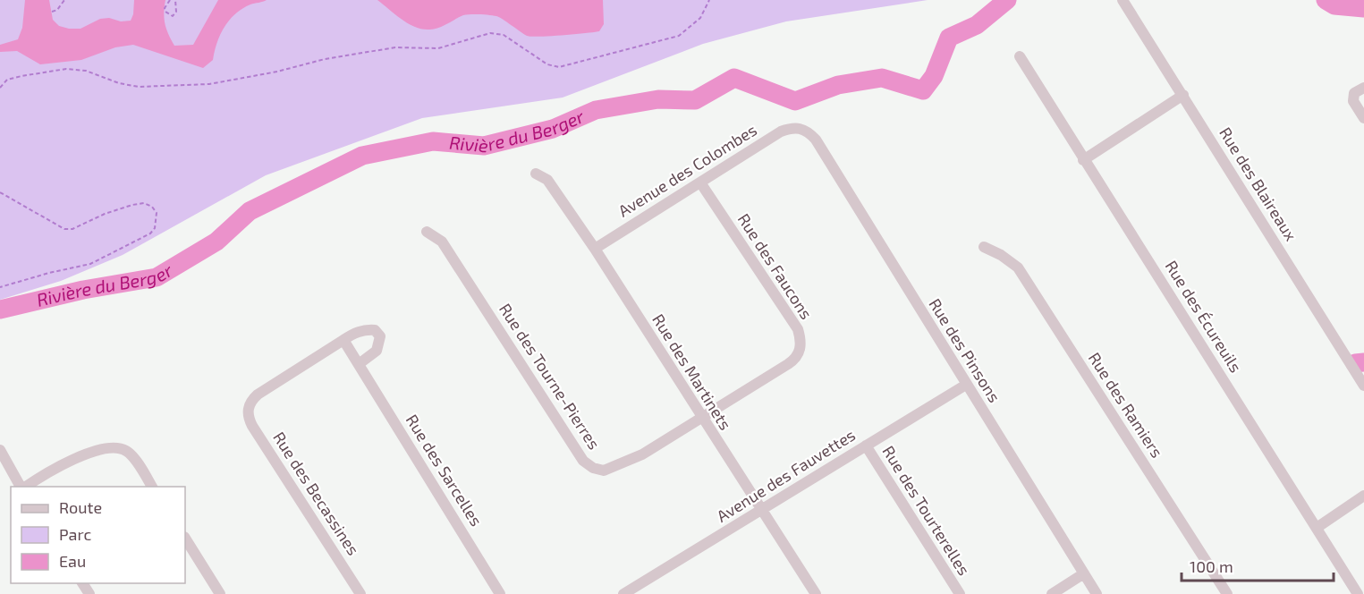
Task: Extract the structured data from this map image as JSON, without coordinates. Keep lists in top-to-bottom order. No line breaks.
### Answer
{"streets":{"street":["Avenue des Colombes","Rue des Blaireaux","Rue des Faucons","Rue des Écureuils","Rue des Pinsons","Rue des Martinets","Rue des Tourne-Pierres","Rue des Ramiers","Rue des Sarcelles","Avenue des Fauvettes","Rue des Becassines","Rue des Tourterelles"]},"crossings":[["Avenue des Colombes","Rue des Faucons"],["Avenue des Colombes","Rue des Pinsons"],["Avenue des Colombes","Rue des Martinets"],["Rue des Faucons","Rue des Martinets"],["Rue des Faucons","Rue des Tourne-Pierres"],["Rue des Pinsons","Avenue des Fauvettes"],["Rue des Martinets","Rue des Tourne-Pierres"],["Rue des Martinets","Avenue des Fauvettes"],["Rue des Sarcelles","Rue des Becassines"],["Avenue des Fauvettes","Rue des Tourterelles"]],"water":["Rivière du Berger"],"legend":["Route","Parc","Eau"],"scale_bar":"100 m"}
